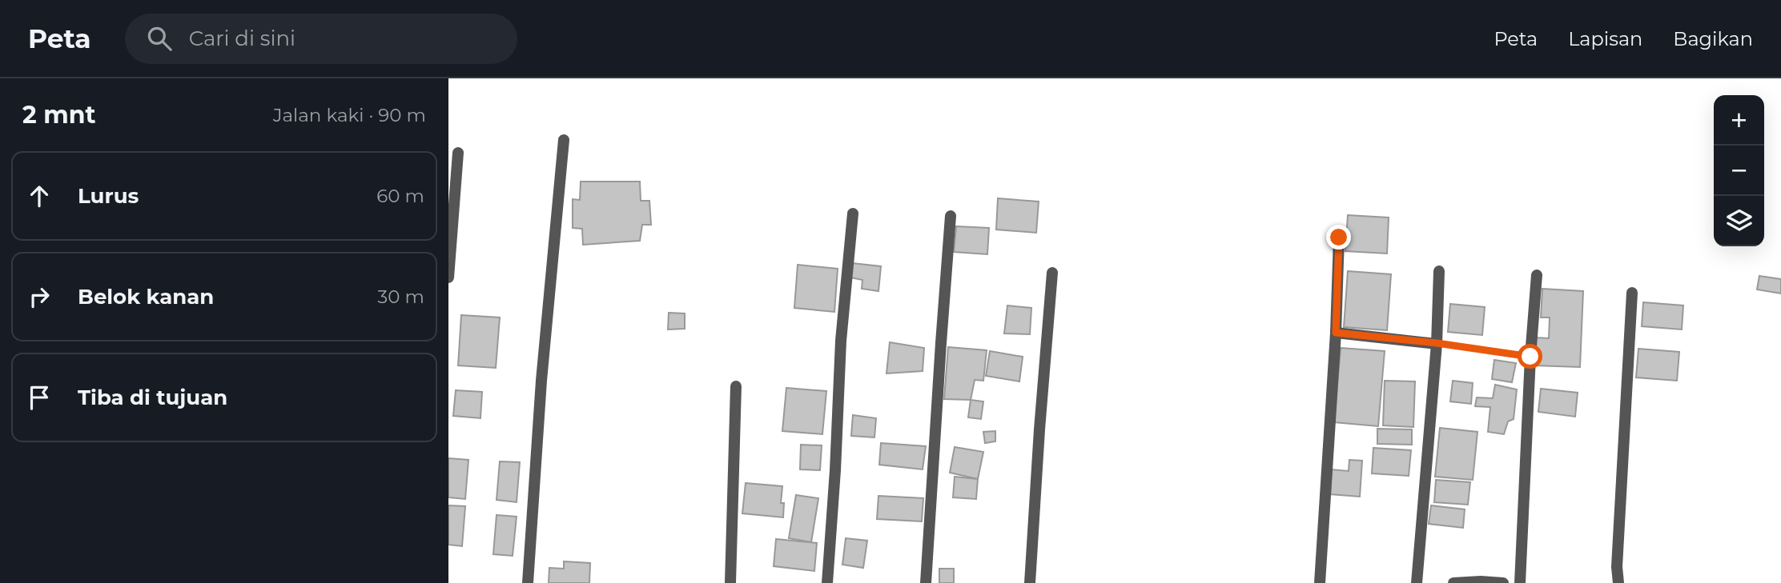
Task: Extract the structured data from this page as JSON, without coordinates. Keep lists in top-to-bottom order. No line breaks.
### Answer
{"page":{"header":"Peta","search":"Cari di sini","nav":["Peta","Lapisan","Bagikan"],"heading":["2 mnt","Jalan kaki · 90 m"],"map_buttons":["+","−"],"list":[["Lurus","60 m"],["Belok kanan","30 m"],"Tiba di tujuan"]}}
